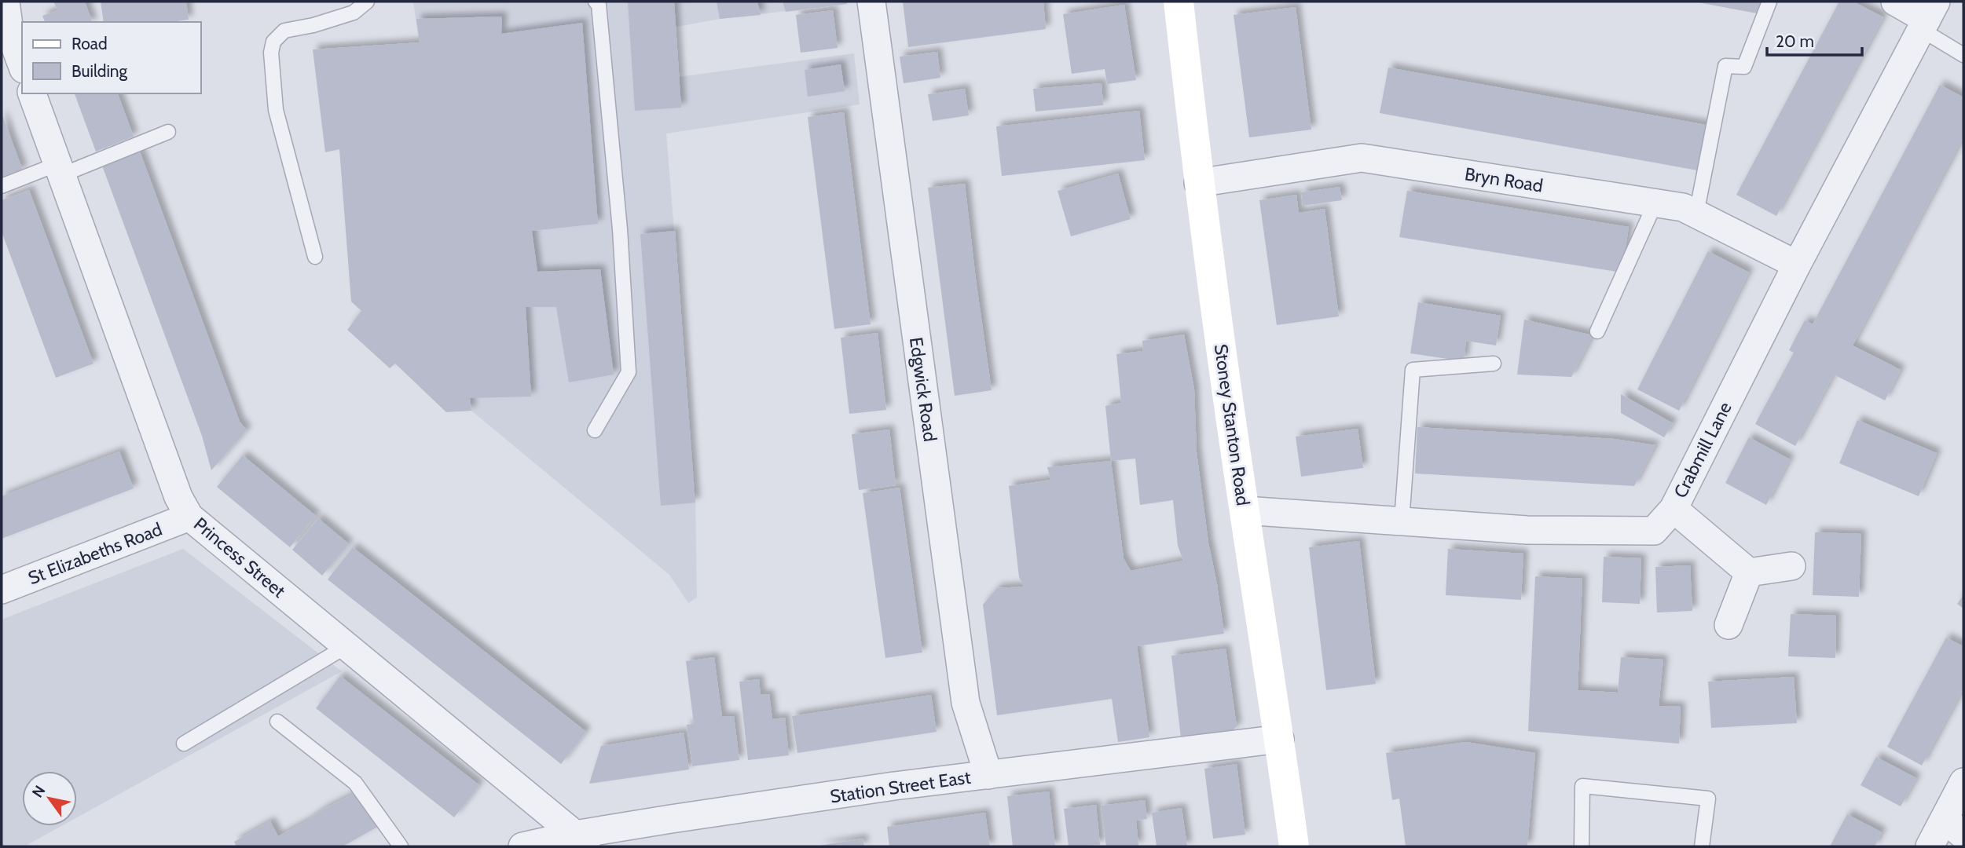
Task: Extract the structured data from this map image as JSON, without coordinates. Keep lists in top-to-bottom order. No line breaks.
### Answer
{"streets":{"main road":["Stoney Stanton Road"],"street":["Bryn Road","Edgwick Road","Crabmill Lane","St Elizabeths Road","Princess Street","Station Street East"]},"crossings":[["Bryn Road","Stoney Stanton Road"],["Bryn Road","Crabmill Lane"],["Edgwick Road","Station Street East"],["Stoney Stanton Road","Crabmill Lane"],["Stoney Stanton Road","Station Street East"],["St Elizabeths Road","Princess Street"],["Princess Street","Station Street East"]],"legend":["Road","Building"],"scale_bar":"20 m","north":"top left"}
